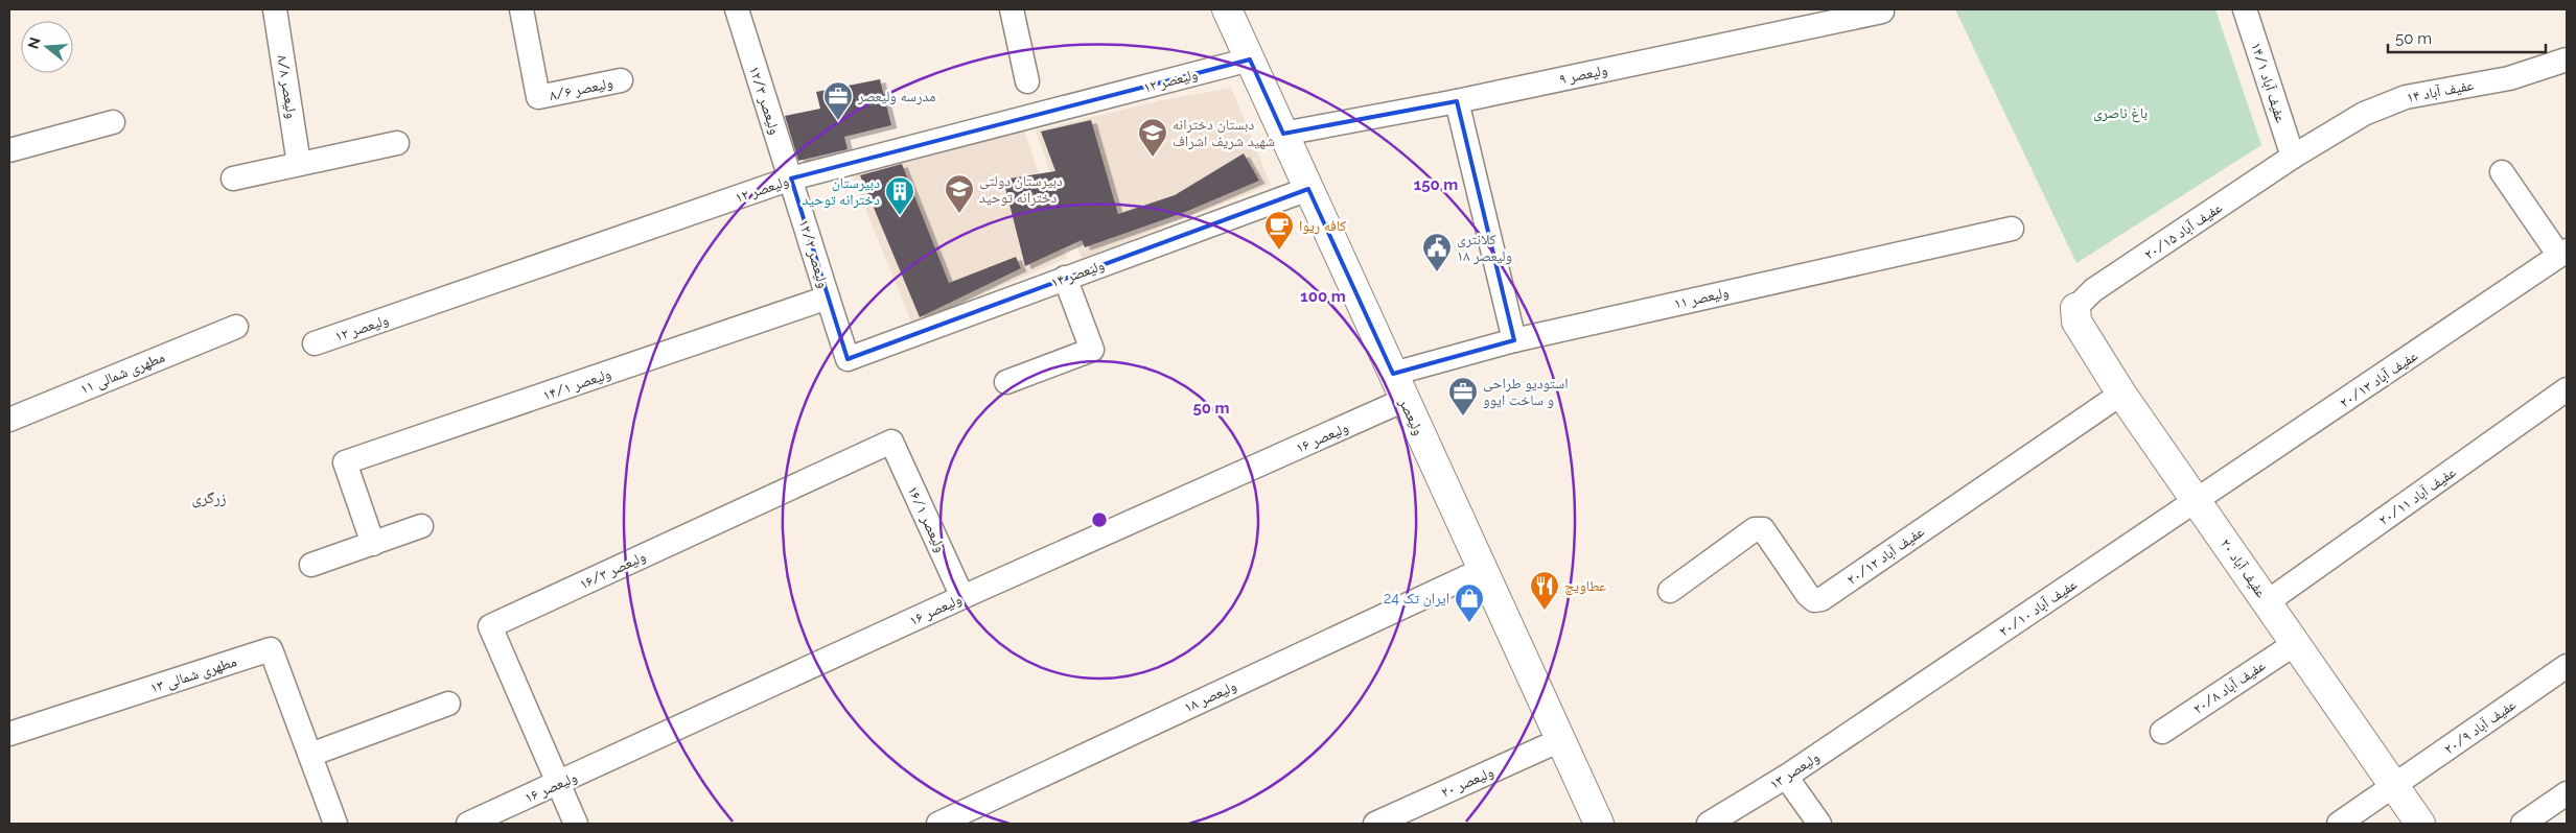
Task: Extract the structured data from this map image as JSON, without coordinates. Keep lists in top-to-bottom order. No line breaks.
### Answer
{"streets":{"main road":["ولیعصر","عفیف آباد ۲۰"],"street":["۹ ولیعصر","۱۲ ولیعصر","عفیف آباد ۱۴/۱","۸/۸ ولیعصر","۸/۶ ولیعصر","عفیف آباد ۱۴","۱۲/۳ ولیعصر","عفیف آباد ۲۰/۱۵","۱۲/۲ ولیعصر","۱۴ ولیعصر","۱۱ ولیعصر","۱۱ مطهری شمالی","عفیف آباد ۲۰/۱۳","۱۴/۱ ولیعصر","۱۶ ولیعصر","عفیف آباد ۲۰/۱۱","۱۶/۱ ولیعصر","عفیف آباد ۲۰/۱۲","۱۶/۳ ولیعصر","عفیف آباد ۲۰/۱۰","۱۳ مطهری شمالی","عفیف آباد ۲۰/۸","۱۸ ولیعصر","عفیف آباد ۲۰/۹","۱۳ ولیعصر","۲۰ ولیعصر"]},"crossings":[["۹ ولیعصر","ولیعصر"],["۱۲ ولیعصر","۱۲/۳ ولیعصر"],["۱۲ ولیعصر","۱۲/۲ ولیعصر"],["۱۲ ولیعصر","ولیعصر"],["عفیف آباد ۱۴/۱","عفیف آباد ۱۴"],["عفیف آباد ۱۴/۱","عفیف آباد ۲۰/۱۵"],["عفیف آباد ۱۴","عفیف آباد ۲۰/۱۵"],["۱۲/۳ ولیعصر","۱۲/۲ ولیعصر"],["عفیف آباد ۲۰/۱۵","عفیف آباد ۲۰"],["۱۲/۲ ولیعصر","۱۴ ولیعصر"],["۱۲/۲ ولیعصر","۱۴/۱ ولیعصر"],["۱۴ ولیعصر","۱۴/۱ ولیعصر"],["۱۴ ولیعصر","ولیعصر"],["۱۱ ولیعصر","ولیعصر"],["عفیف آباد ۲۰/۱۳","عفیف آباد ۲۰"],["عفیف آباد ۲۰/۱۳","عفیف آباد ۲۰/۱۰"],["ولیعصر","۱۶ ولیعصر"],["ولیعصر","۱۸ ولیعصر"],["ولیعصر","۲۰ ولیعصر"],["۱۶ ولیعصر","۱۶/۱ ولیعصر"],["۱۶ ولیعصر","۱۶/۳ ولیعصر"],["عفیف آباد ۲۰/۱۱","عفیف آباد ۲۰"],["۱۶/۱ ولیعصر","۱۶/۳ ولیعصر"],["عفیف آباد ۲۰/۱۲","عفیف آباد ۲۰"],["عفیف آباد ۲۰","عفیف آباد ۲۰/۱۰"],["عفیف آباد ۲۰","عفیف آباد ۲۰/۸"],["عفیف آباد ۲۰","عفیف آباد ۲۰/۹"],["عفیف آباد ۲۰/۱۰","۱۳ ولیعصر"]],"districts":["زرگری"],"parks":["باغ ناصری"],"places":{"office":["مدرسه ولیعصر","استودیو طراحی و ساخت ایوو"],"school or university":["دبستان دخترانه شهید شریف اشراف","دبیرستان دولتی دخترانه توحید"],"building":["دبیرستان دخترانه توحید"],"cafe":["کافه ریوا"],"public building":["کلانتری ۱۸ ولیعصر"],"restaurant":["عطاویچ"],"shop":["ایران تک 24"]},"scale_bar":"50 m","north":"left","rings":["150 m","100 m","50 m"]}
